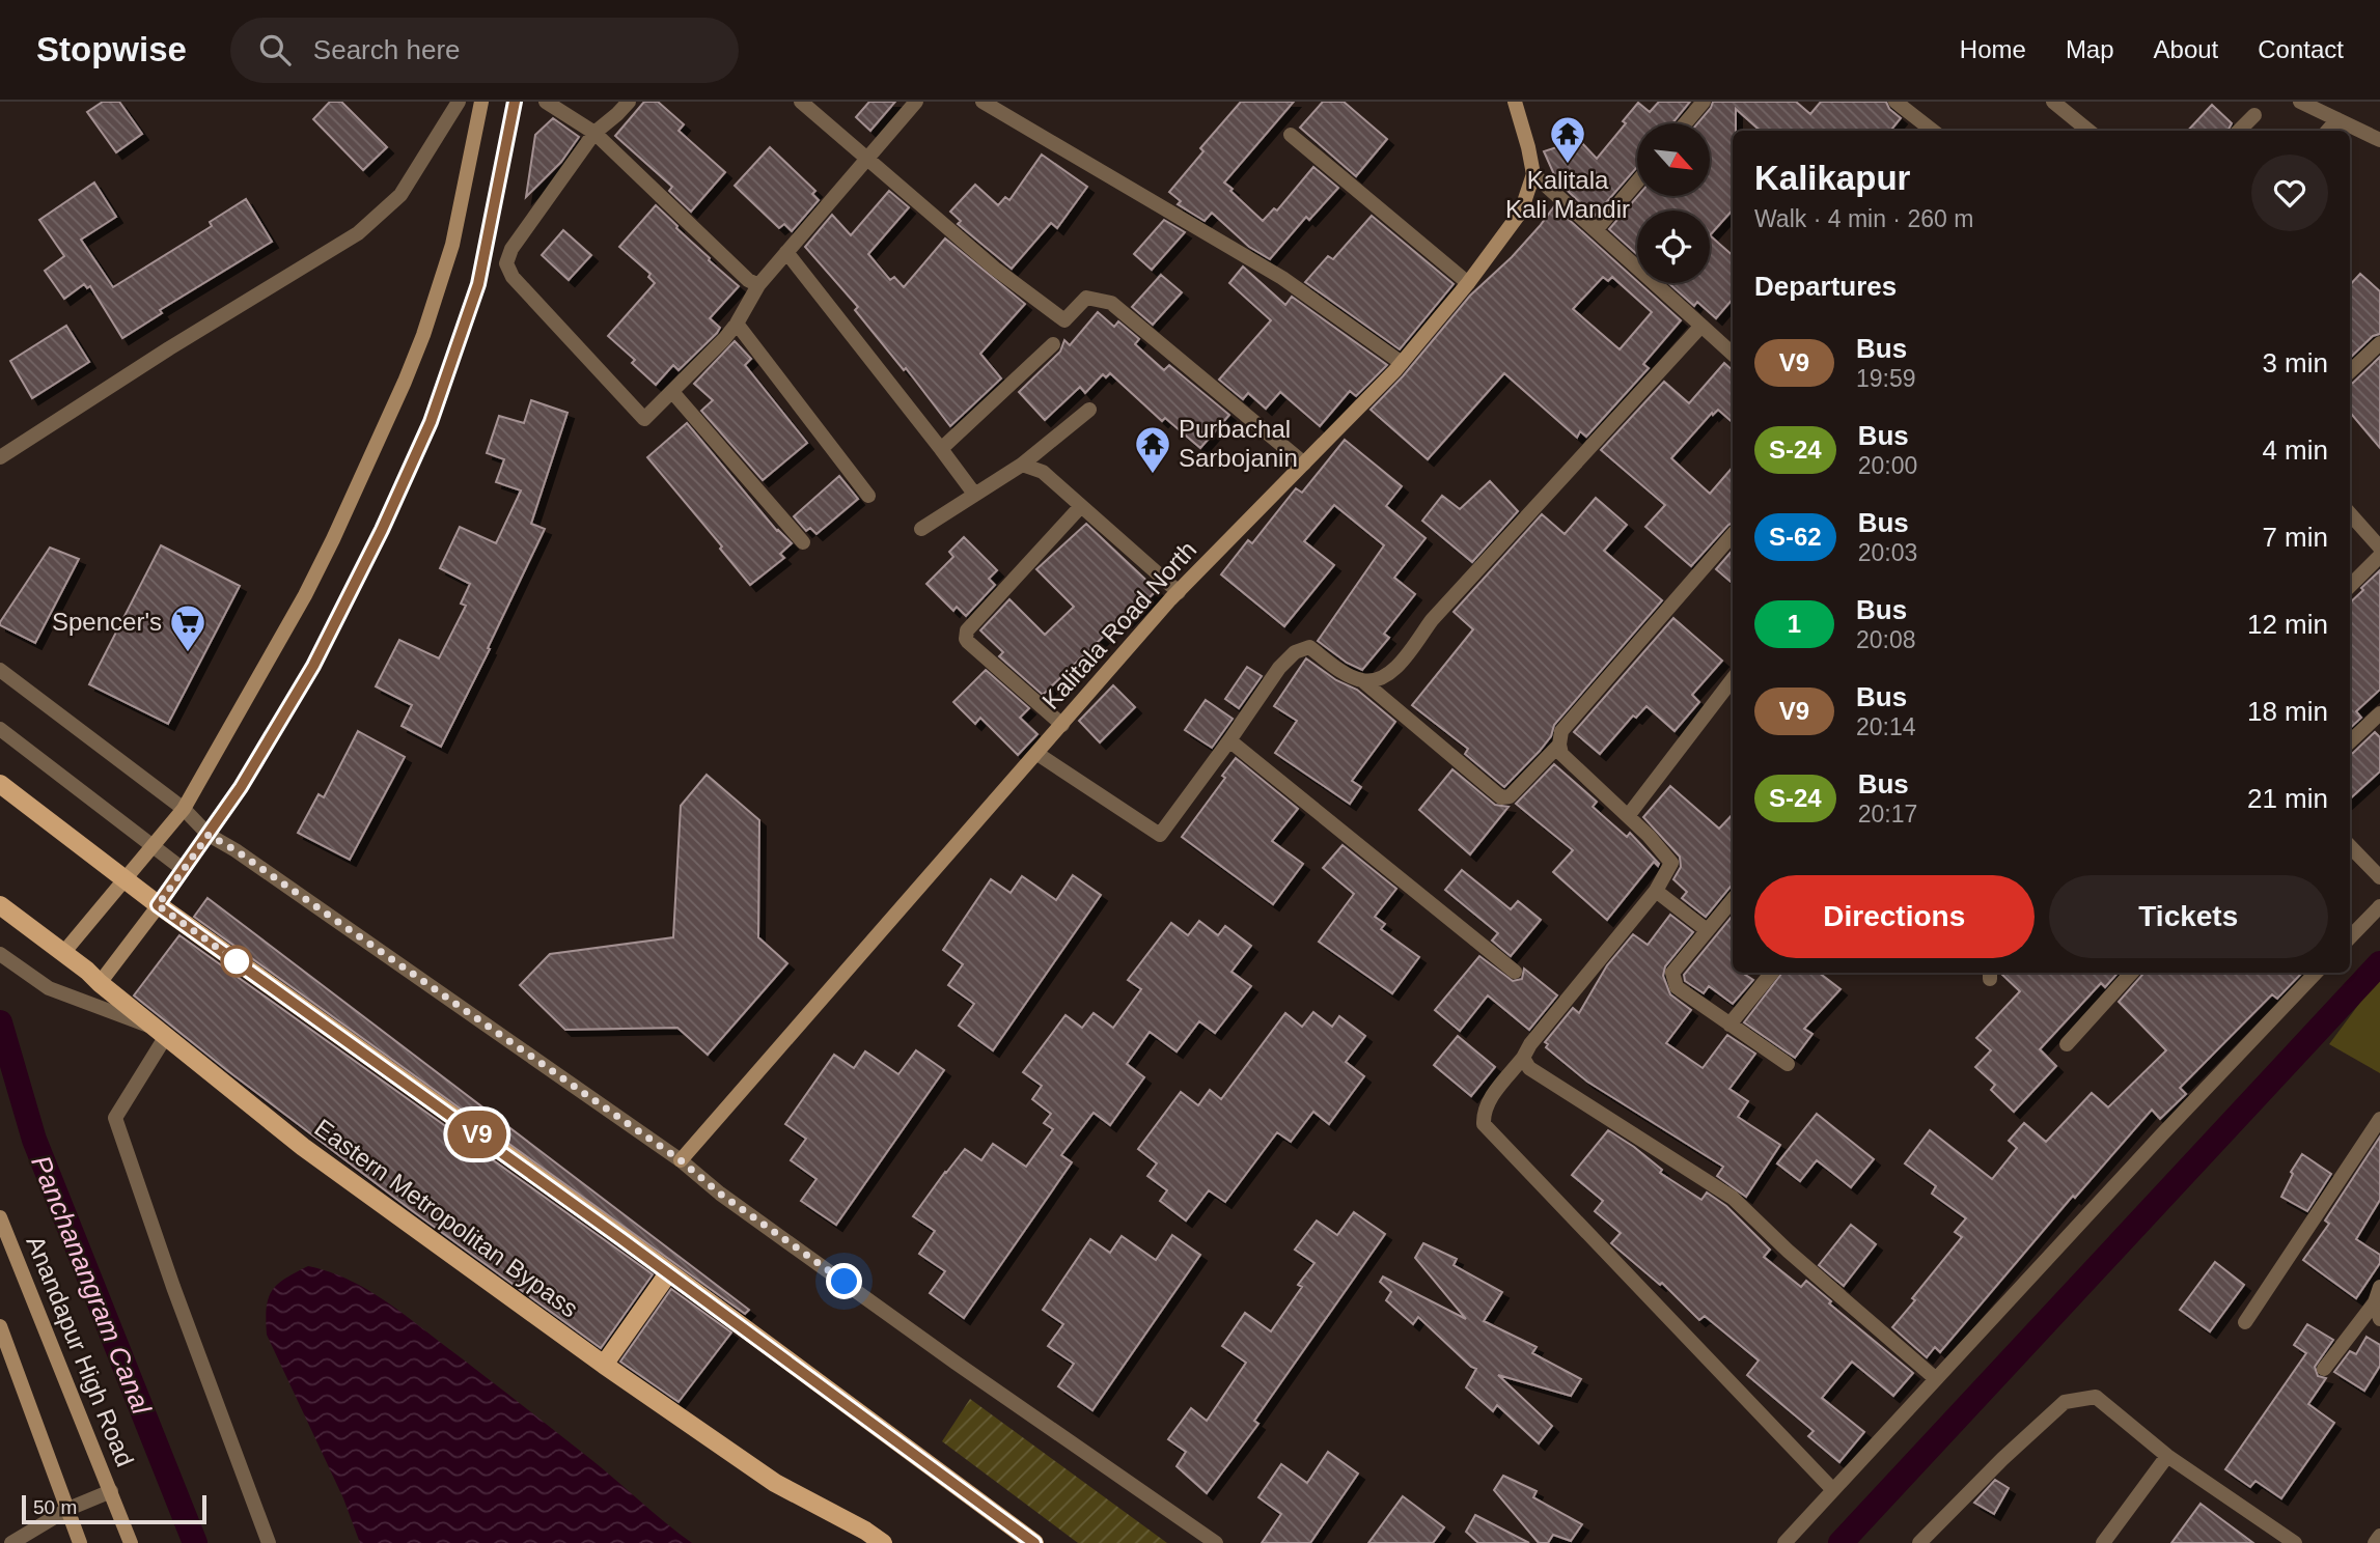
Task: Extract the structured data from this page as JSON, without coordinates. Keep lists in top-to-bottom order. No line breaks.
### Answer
{"streets":{"main road":["Kalitala Road North","Eastern Metropolitan Bypass","Anandapur High Road"]},"water":["Panchanangram Canal"],"places":{"temple":["Kalitala Kali Mandir","Purbachal Sarbojanin"],"supermarket":["Spencer's"]},"lines":["bus line V9"],"scale_bar":"50 m","north":"bottom right","page":{"header":"Stopwise","search":"Search here","nav":["Home","Map","About","Contact"],"on_map":"V9","heading":[["Kalikapur","Walk · 4 min · 260 m"],"Departures"],"list":[{"mark":"V9","name":"Bus","note":"19:59","value":"3 min"},{"mark":"S-24","name":"Bus","note":"20:00","value":"4 min"},{"mark":"S-62","name":"Bus","note":"20:03","value":"7 min"},{"mark":"1","name":"Bus","note":"20:08","value":"12 min"},{"mark":"V9","name":"Bus","note":"20:14","value":"18 min"},{"mark":"S-24","name":"Bus","note":"20:17","value":"21 min"}],"buttons":["Directions","Tickets"],"scale":"50 m"}}
